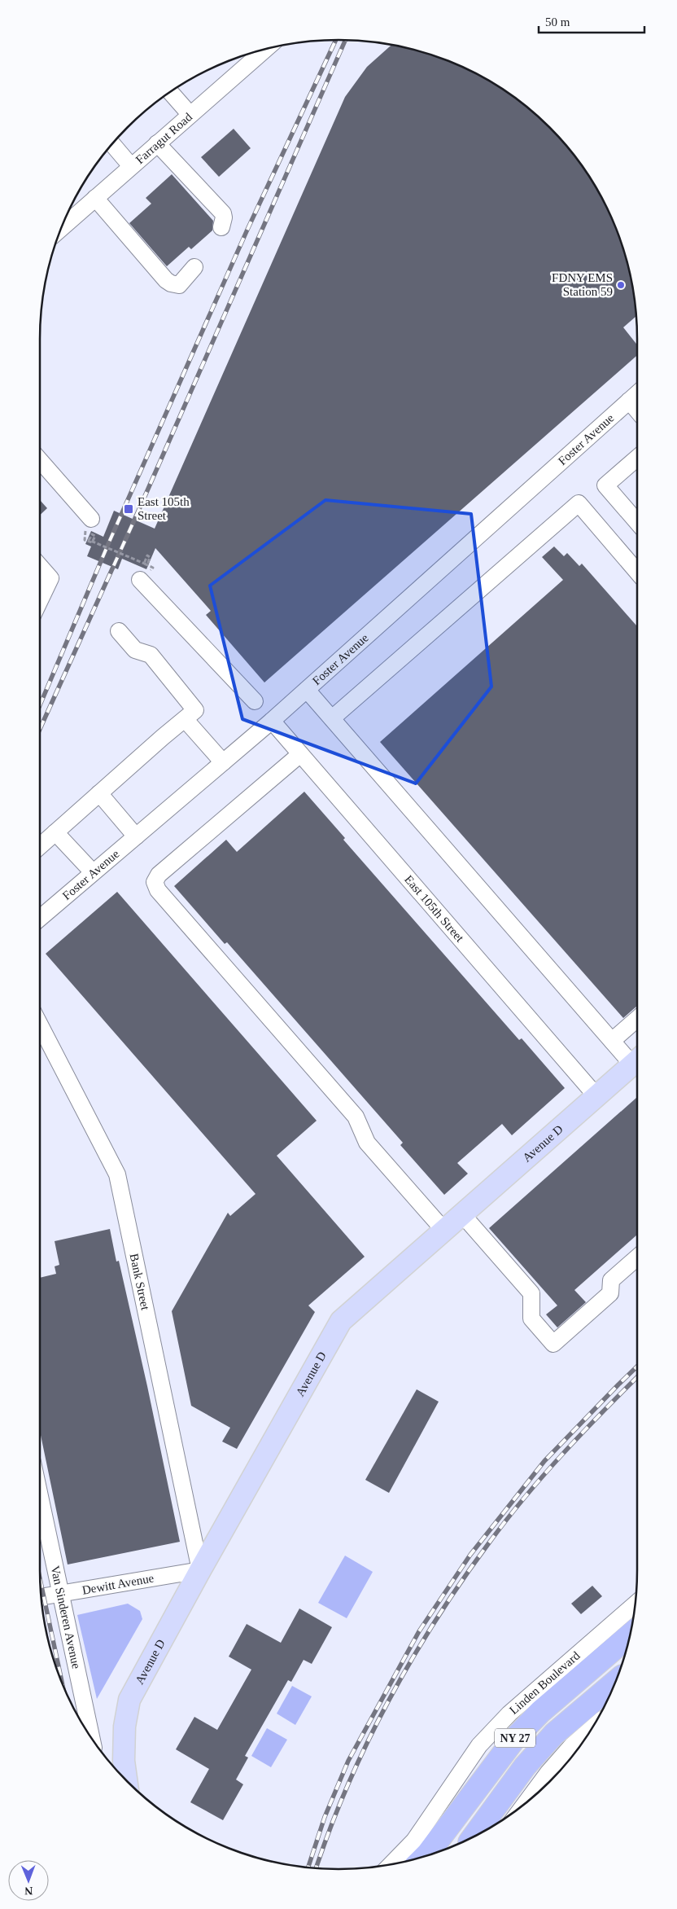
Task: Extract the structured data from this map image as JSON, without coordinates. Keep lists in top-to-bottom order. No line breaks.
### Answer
{"streets":{"highway":["Linden Boulevard","NY 27"],"main road":["Avenue D"],"street":["Farragut Road","Foster Avenue","East 105th Street","Bank Street","Dewitt Avenue","Van Sinderen Avenue"]},"crossings":[["Foster Avenue","East 105th Street"],["East 105th Street","Avenue D"],["Avenue D","Bank Street"],["Avenue D","Dewitt Avenue"],["Bank Street","Dewitt Avenue"],["Dewitt Avenue","Van Sinderen Avenue"]],"places":{"other":["FDNY EMS Station 59"],"transit":["East 105th Street"]},"scale_bar":"50 m","north":"bottom"}
